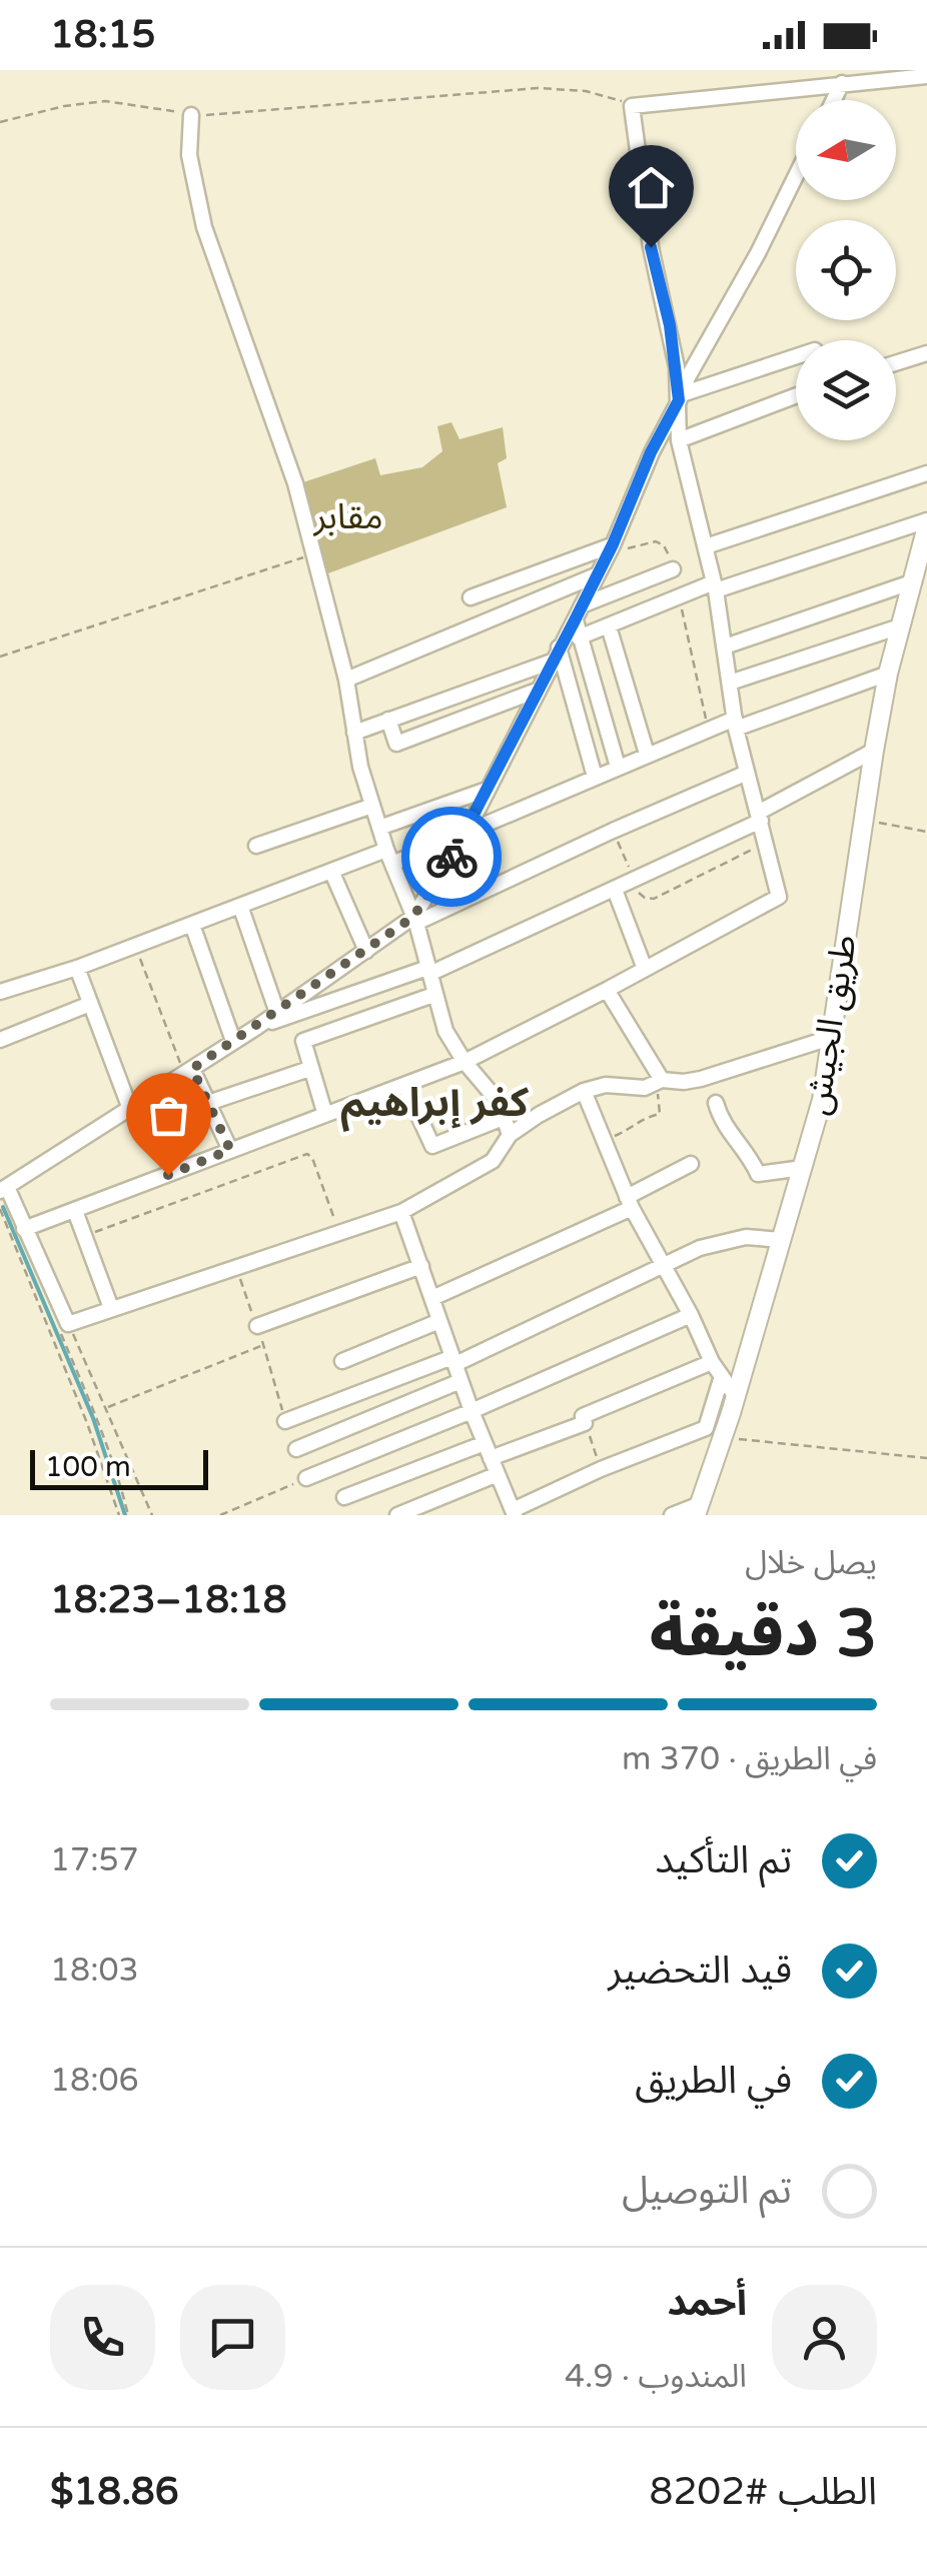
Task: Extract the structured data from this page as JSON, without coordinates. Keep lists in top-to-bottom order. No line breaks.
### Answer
{"streets":{"main road":["طريق الجيش"]},"districts":["كفر إبراهيم"],"parks":["مقابر"],"scale_bar":"100 m","north":"left","page":{"status":"18:15","scale":"100 m","heading":["3 دقيقة","يصل خلال","18:18–18:23"],"panel":["أحمد","المندوب · 4.9","الطلب #8202","$18.86"],"bar":"في الطريق · 370 m","list":[["تم التأكيد","17:57"],["قيد التحضير","18:03"],["في الطريق","18:06"],"تم التوصيل"]}}
